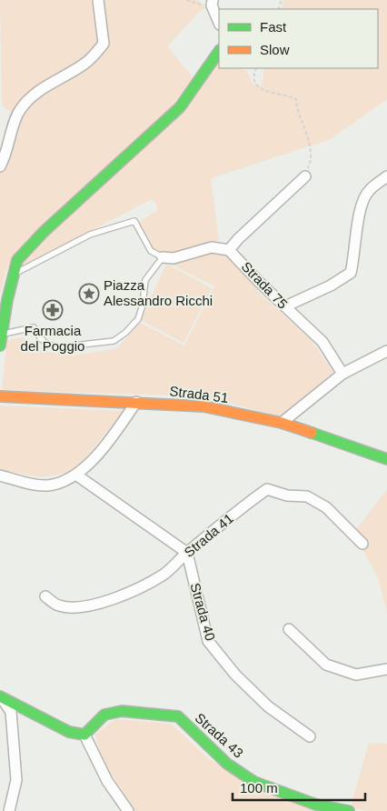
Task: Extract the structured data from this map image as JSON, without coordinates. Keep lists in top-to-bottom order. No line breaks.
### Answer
{"streets":{"street":["Strada 75","Strada 51","Strada 41","Strada 40","Strada 43"]},"crossings":[["Strada 41","Strada 40"]],"places":{"place":["Piazza Alessandro Ricchi"],"pharmacy":["Farmacia del Poggio"]},"legend":["Fast","Slow"],"scale_bar":"100 m"}
